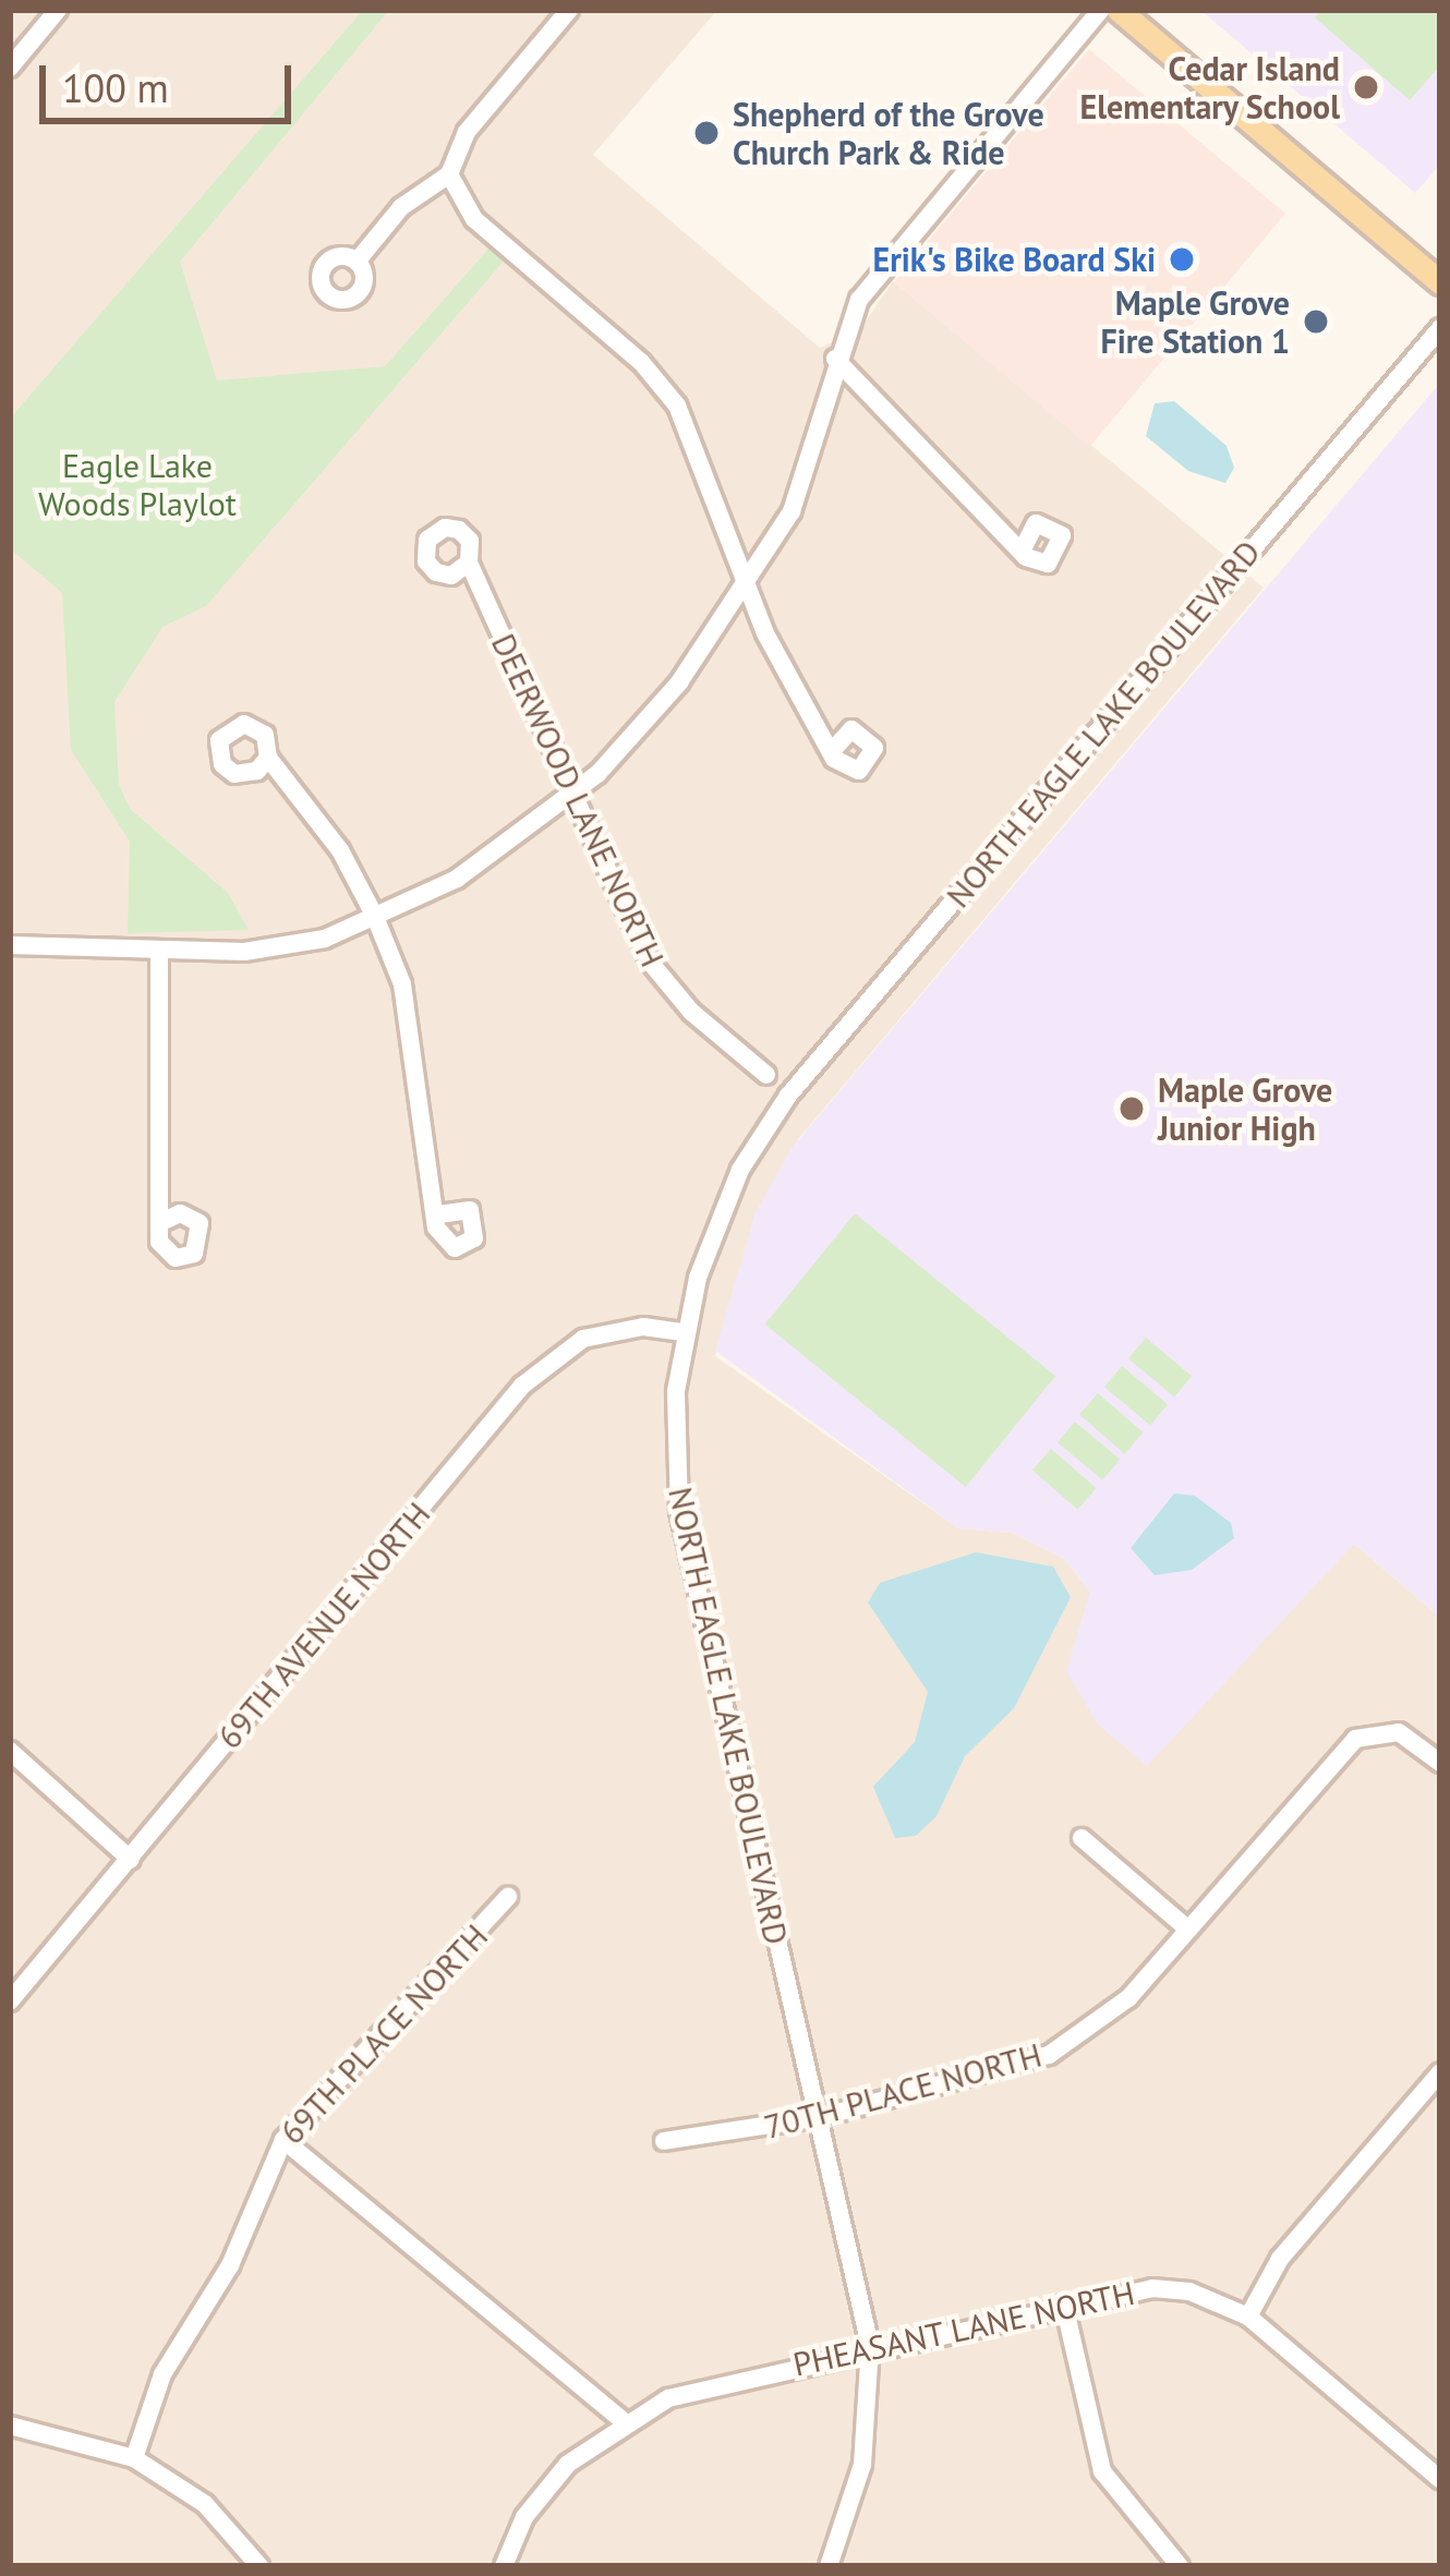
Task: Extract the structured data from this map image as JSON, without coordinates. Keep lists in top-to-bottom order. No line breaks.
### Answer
{"streets":{"street":["NORTH EAGLE LAKE BOULEVARD","DEERWOOD LANE NORTH","69TH AVENUE NORTH","69TH PLACE NORTH","70TH PLACE NORTH","PHEASANT LANE NORTH"]},"crossings":[["NORTH EAGLE LAKE BOULEVARD","69TH AVENUE NORTH"],["NORTH EAGLE LAKE BOULEVARD","70TH PLACE NORTH"],["NORTH EAGLE LAKE BOULEVARD","PHEASANT LANE NORTH"]],"parks":["Eagle Lake Woods Playlot"],"places":["Cedar Island Elementary School","Shepherd of the Grove Church Park & Ride","Erik's Bike Board Ski","Maple Grove Fire Station 1","Maple Grove Junior High"],"scale_bar":"100 m"}
